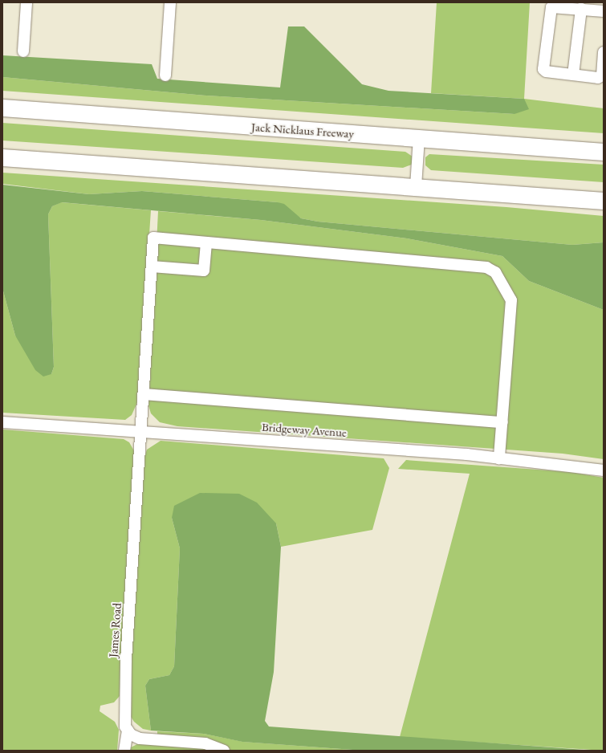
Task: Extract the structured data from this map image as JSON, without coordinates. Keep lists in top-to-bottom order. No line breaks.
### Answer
{"streets":{"highway":["Jack Nicklaus Freeway"],"street":["Bridgeway Avenue","James Road"]},"crossings":[["Bridgeway Avenue","James Road"]]}
